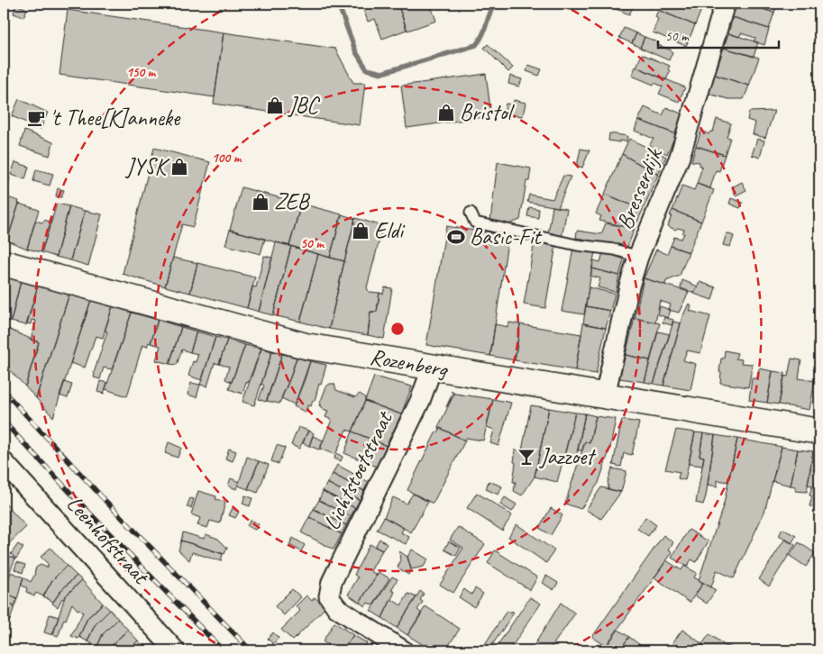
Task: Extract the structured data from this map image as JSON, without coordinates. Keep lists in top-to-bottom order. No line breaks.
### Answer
{"streets":{"main road":["Rozenberg"],"street":["Bresserdijk","Lichtstoetstraat","Leenhofstraat"]},"crossings":[["Bresserdijk","Rozenberg"],["Rozenberg","Lichtstoetstraat"]],"places":{"shop":["JBC","Bristol","JYSK","ZEB","Eldi"],"cafe":["'t Thee[K]anneke"],"sports":["Basic-Fit"],"bar":["Jazzoet"]},"scale_bar":"50 m","rings":["150 m","100 m","50 m"]}
